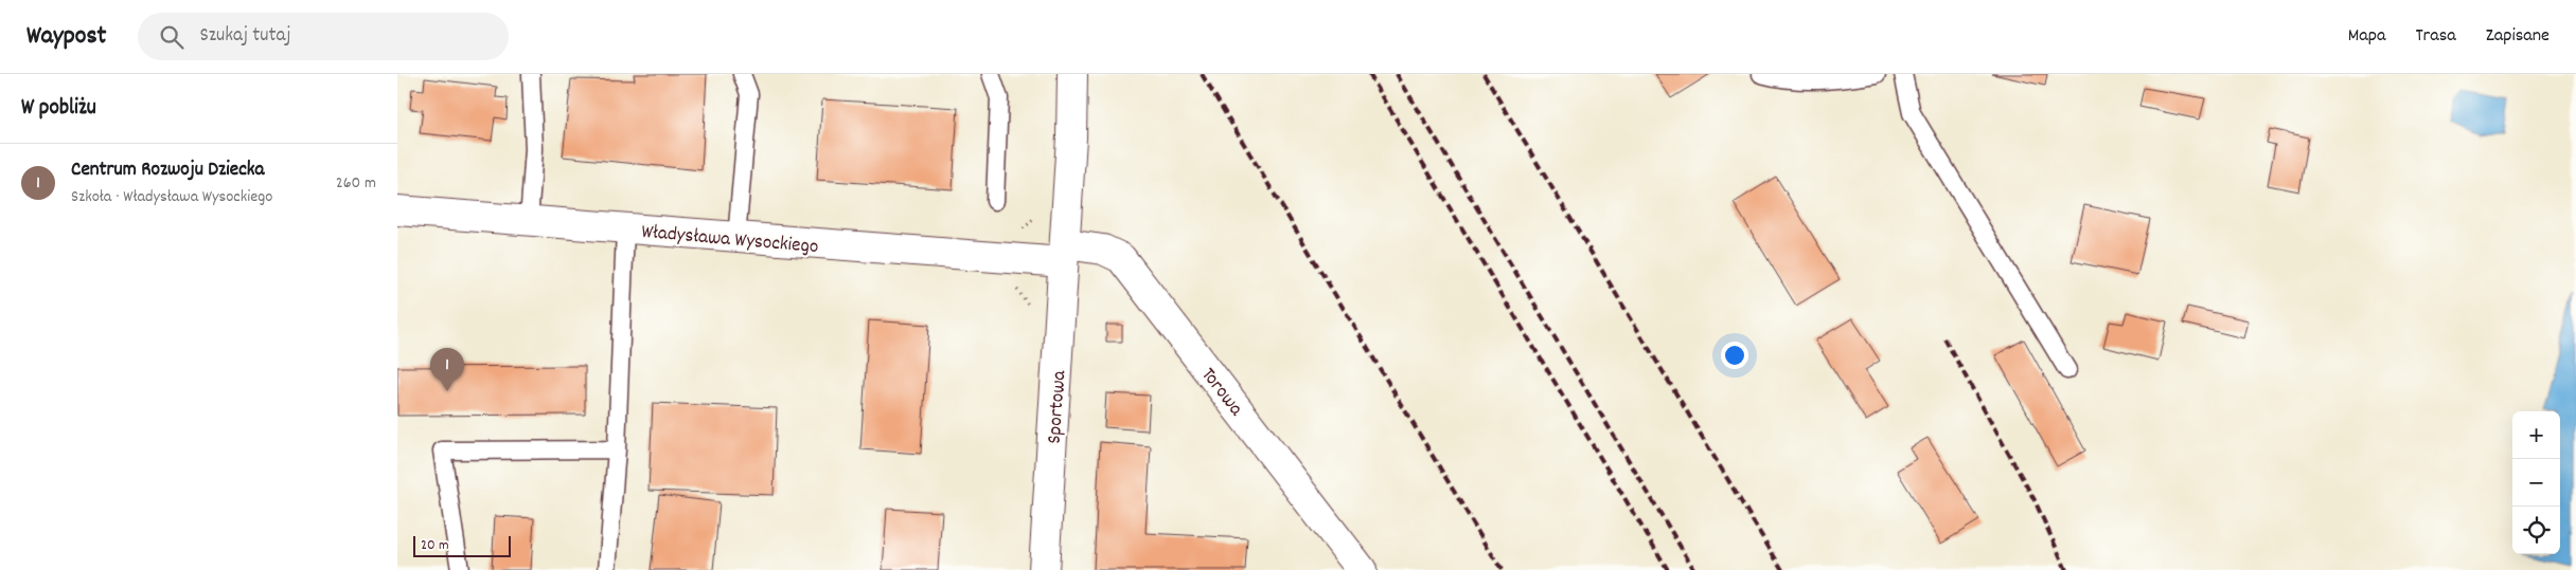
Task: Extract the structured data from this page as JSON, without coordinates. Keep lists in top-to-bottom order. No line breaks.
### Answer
{"streets":{"street":["Władysława Wysockiego","Torowa","Sportowa"]},"crossings":[["Władysława Wysockiego","Torowa"],["Władysława Wysockiego","Sportowa"],["Torowa","Sportowa"]],"scale_bar":"20 m","page":{"header":"Waypost","search":"Szukaj tutaj","nav":["Mapa","Trasa","Zapisane"],"heading":"W pobliżu","list":[{"mark":"1","name":"Centrum Rozwoju Dziecka","note":"Szkoła · Władysława Wysockiego","value":"260 m"}],"pins":"1","map_buttons":["+","−"],"scale":"20 m"}}
